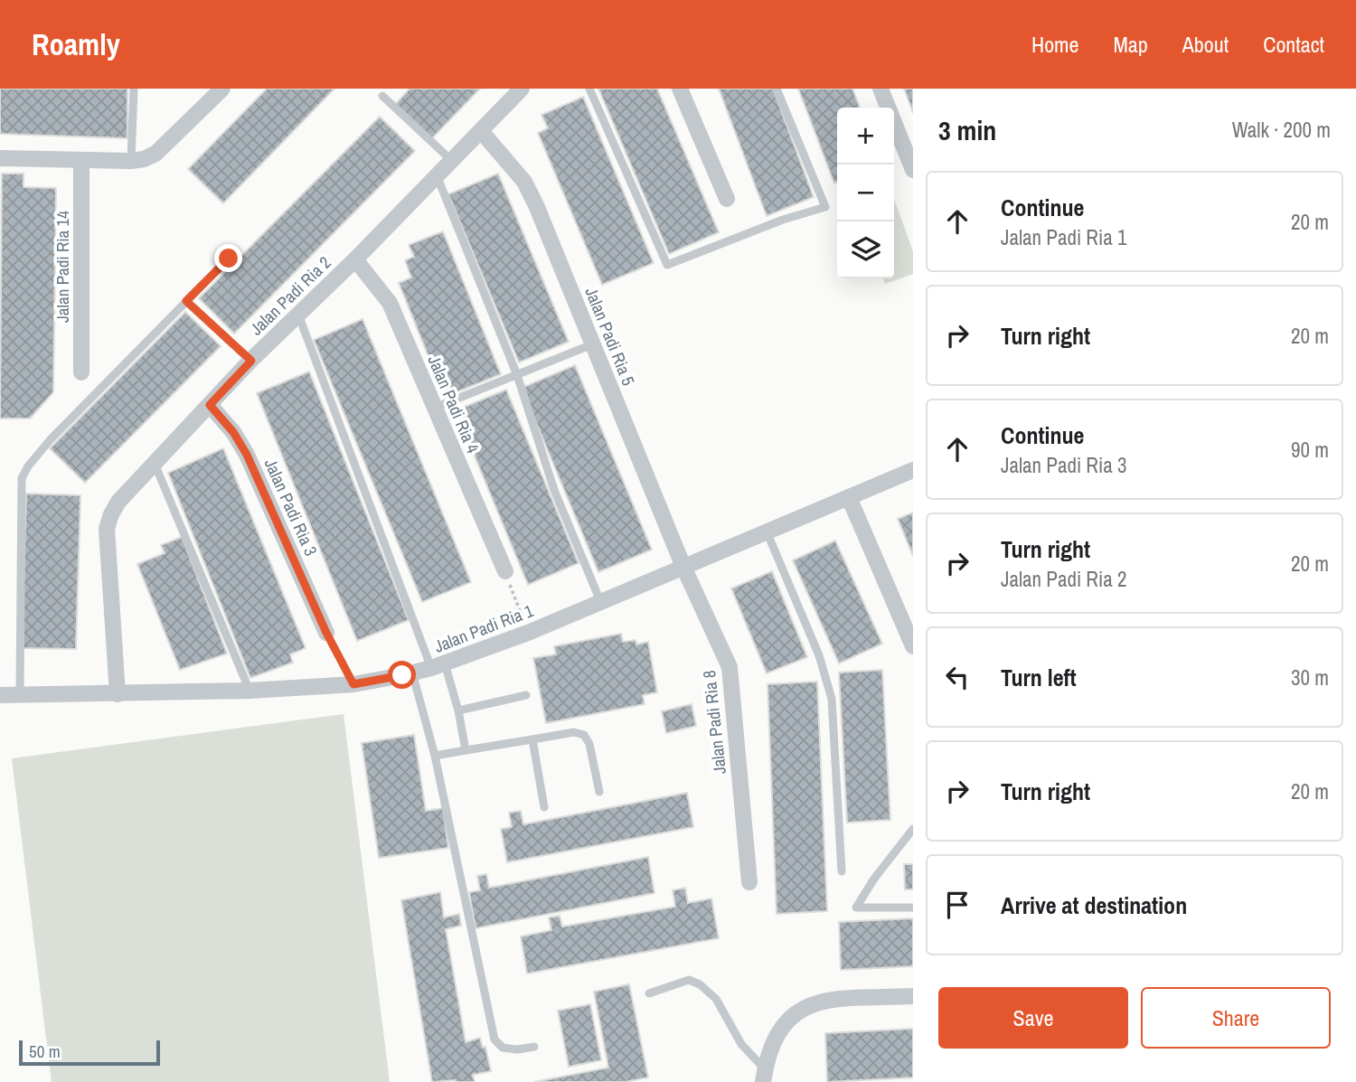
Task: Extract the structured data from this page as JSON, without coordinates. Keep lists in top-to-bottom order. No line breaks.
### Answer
{"streets":{"street":["Jalan Padi Ria 14","Jalan Padi Ria 2","Jalan Padi Ria 5","Jalan Padi Ria 4","Jalan Padi Ria 3","Jalan Padi Ria 1","Jalan Padi Ria 8"]},"crossings":[["Jalan Padi Ria 2","Jalan Padi Ria 5"],["Jalan Padi Ria 2","Jalan Padi Ria 4"],["Jalan Padi Ria 2","Jalan Padi Ria 3"],["Jalan Padi Ria 2","Jalan Padi Ria 1"],["Jalan Padi Ria 5","Jalan Padi Ria 1"],["Jalan Padi Ria 5","Jalan Padi Ria 8"],["Jalan Padi Ria 1","Jalan Padi Ria 8"]],"scale_bar":"50 m","page":{"header":"Roamly","nav":["Home","Map","About","Contact"],"heading":["3 min","Walk · 200 m"],"map_buttons":["+","−"],"list":[["Continue","Jalan Padi Ria 1","20 m"],["Turn right","20 m"],["Continue","Jalan Padi Ria 3","90 m"],["Turn right","Jalan Padi Ria 2","20 m"],["Turn left","30 m"],["Turn right","20 m"],"Arrive at destination"],"buttons":["Save","Share"],"scale":"50 m"}}
